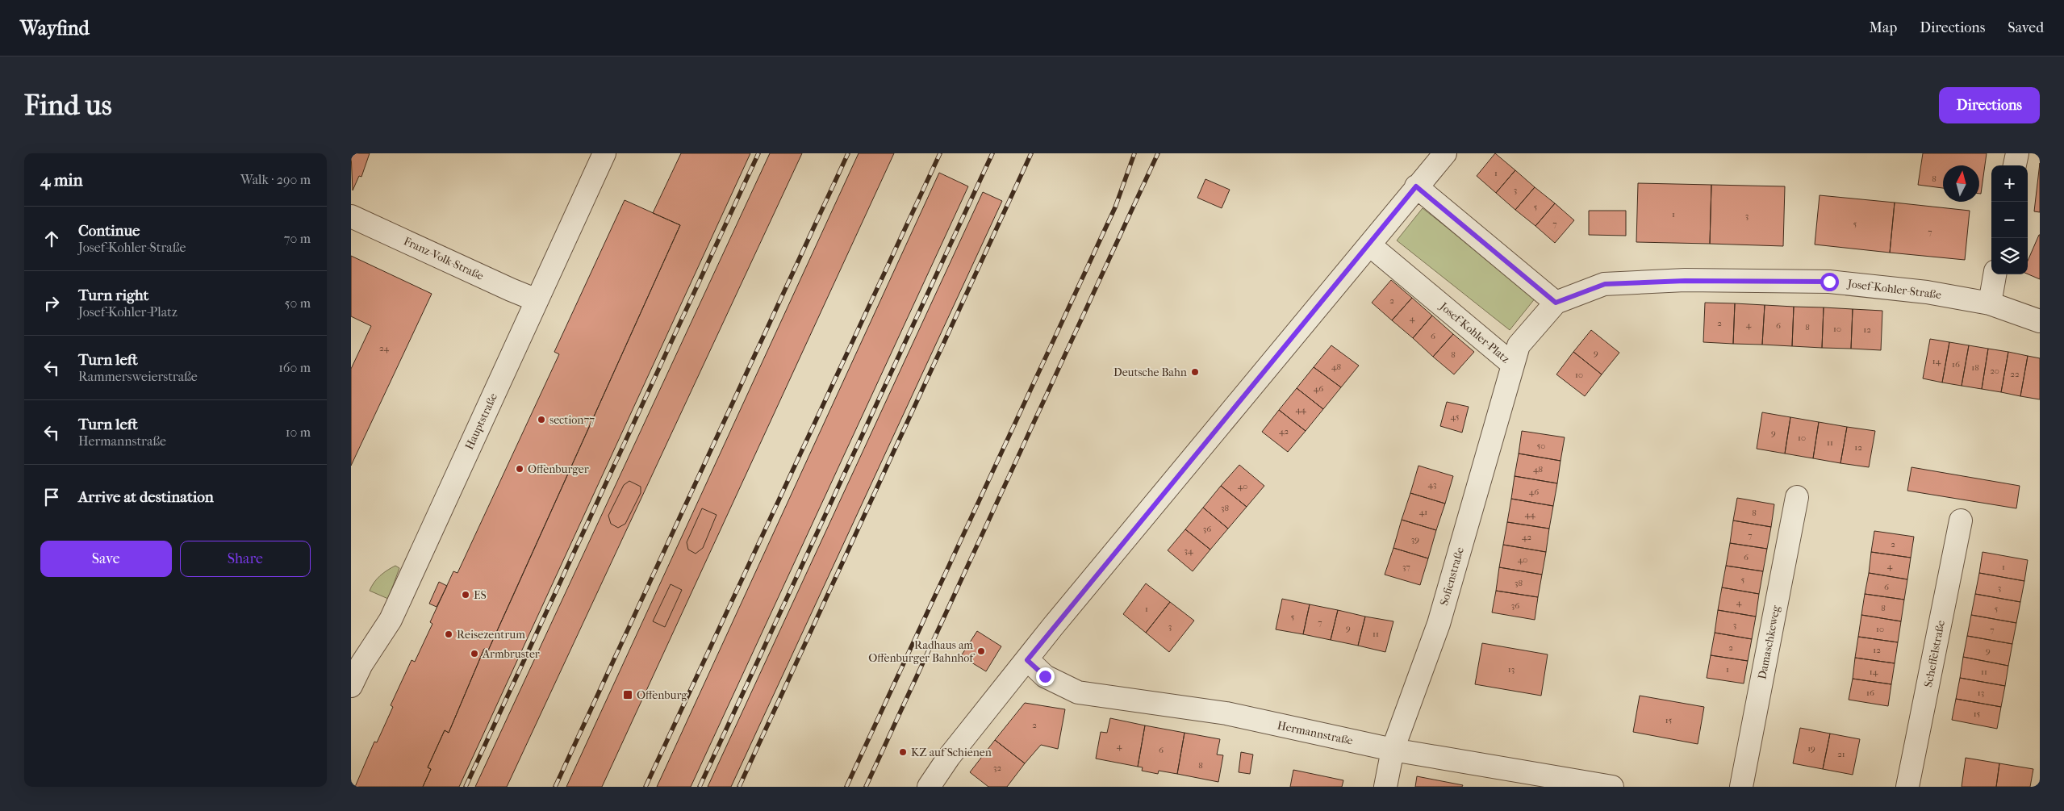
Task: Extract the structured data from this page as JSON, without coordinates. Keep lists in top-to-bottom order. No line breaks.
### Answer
{"streets":{"street":["Franz-Volk-Straße","Josef-Kohler-Straße","Josef-Kohler-Platz","Hauptstraße","Sofienstraße","Damaschkeweg","Scheffelstraße","Hermannstraße"]},"crossings":[["Franz-Volk-Straße","Hauptstraße"],["Josef-Kohler-Straße","Josef-Kohler-Platz"],["Josef-Kohler-Platz","Sofienstraße"],["Sofienstraße","Hermannstraße"]],"places":{"other":["Deutsche Bahn","section77","Offenburger","ES","Reisezentrum","Radhaus am Offenburger Bahnhof","Armbruster","KZ auf Schienen"],"transit":["Offenburg"]},"house_numbers":["1","8","3","5","1","3","7","5","7","2","4","2","4","6","8","10","12","6","24","9","8","14","16","48","18","20","22","10","46","44","45","42","9","10","11","50","12","48","43","40","46","38","41","8","44","36","7","42","39","2","34","6","40","4","37","1","5","38","6","3","4","36","8","1","5","5","7","3","3","9","10","7","11","2","12","9","13","1","14","11","16","13","15","15","2","4","19","6","21","8","32"],"north":"top","page":{"header":"Wayfind","nav":["Map","Directions","Saved"],"buttons":["Directions",["Save","Share"]],"title":"Find us","heading":["4 min","Walk · 290 m"],"map_buttons":["+","−"],"list":[["Continue","Josef-Kohler-Straße","70 m"],["Turn right","Josef-Kohler-Platz","50 m"],["Turn left","Rammersweierstraße","160 m"],["Turn left","Hermannstraße","10 m"],"Arrive at destination"]}}
